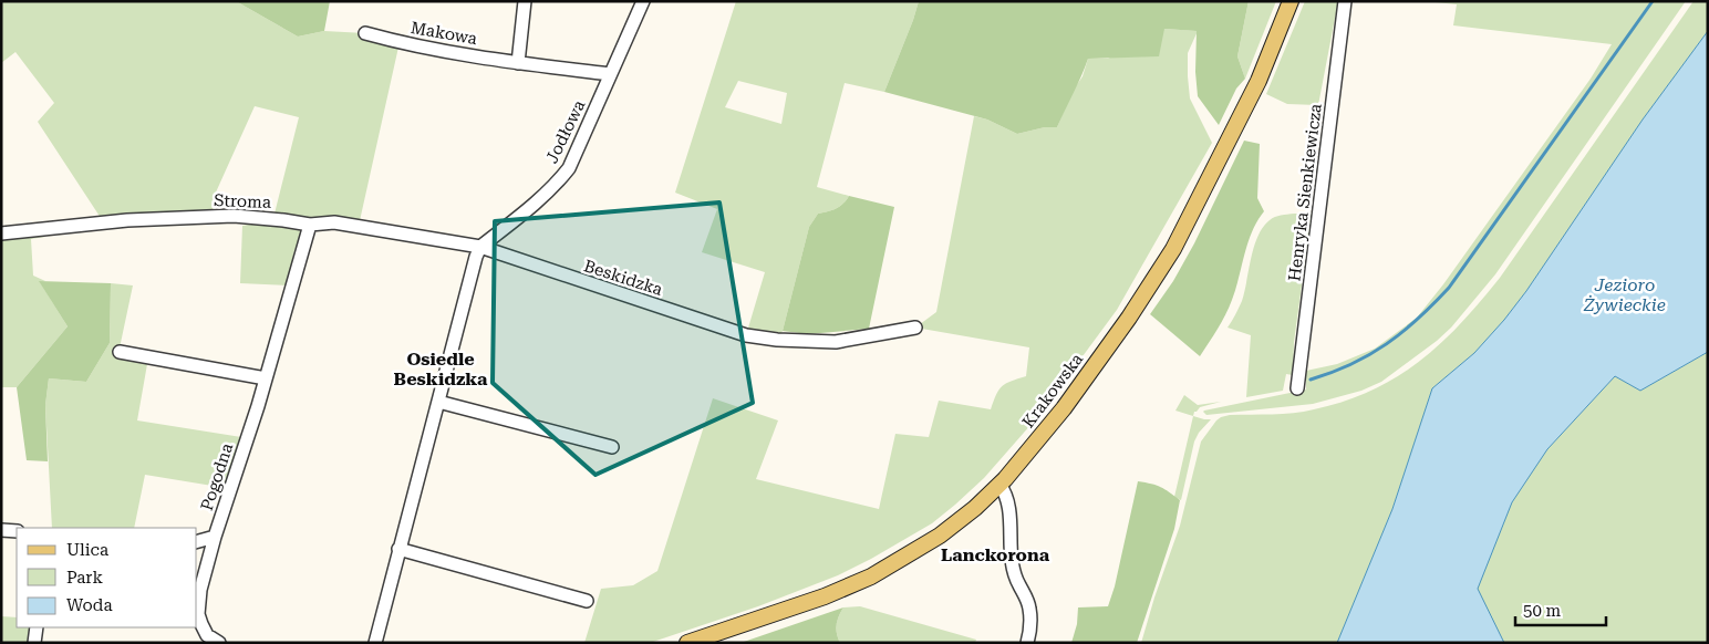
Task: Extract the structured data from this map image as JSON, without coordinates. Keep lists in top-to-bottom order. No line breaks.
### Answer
{"streets":{"main road":["Krakowska"],"street":["Makowa","Jodłowa","Henryka Sienkiewicza","Stroma","Beskidzka","Pogodna"]},"crossings":[["Makowa","Jodłowa"],["Jodłowa","Stroma"],["Jodłowa","Beskidzka"],["Stroma","Beskidzka"],["Stroma","Pogodna"]],"districts":["Osiedle Beskidzka","Lanckorona"],"water":["Jezioro Żywieckie"],"legend":["Ulica","Park","Woda"],"scale_bar":"50 m"}
